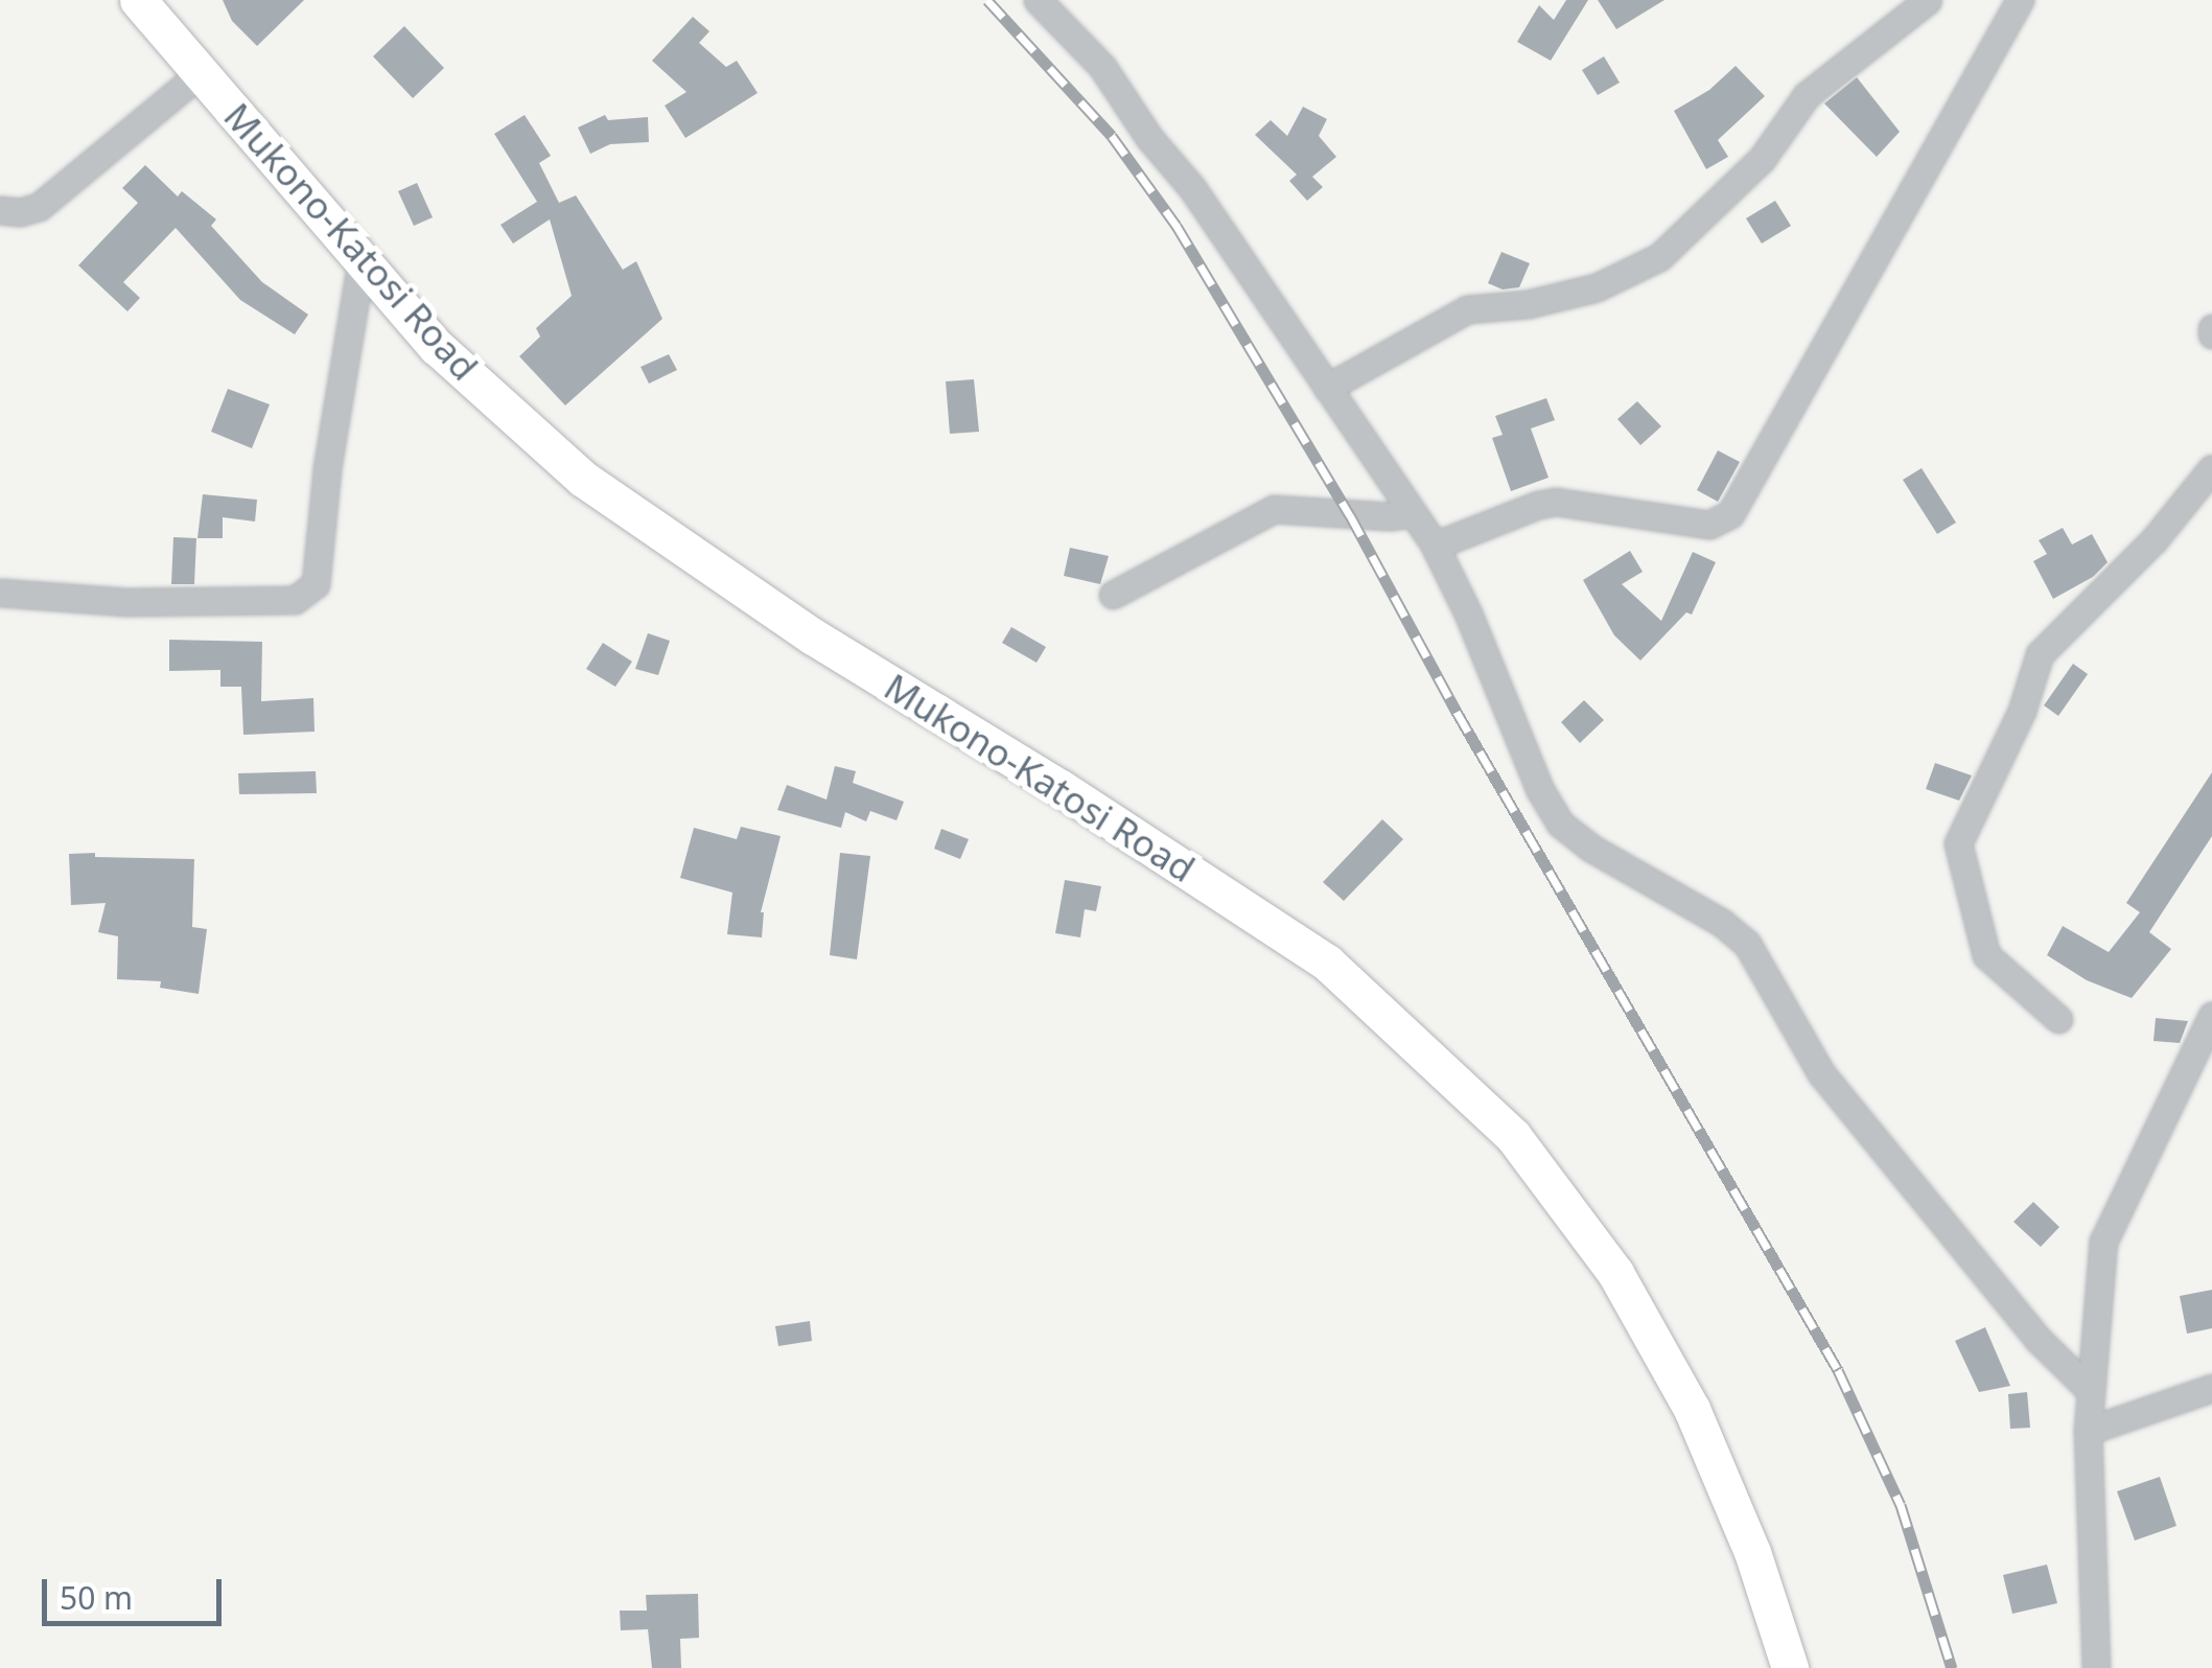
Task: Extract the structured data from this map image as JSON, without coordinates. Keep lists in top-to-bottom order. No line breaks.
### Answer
{"streets":{"main road":["Mukono-Katosi Road"]},"scale_bar":"50 m"}
